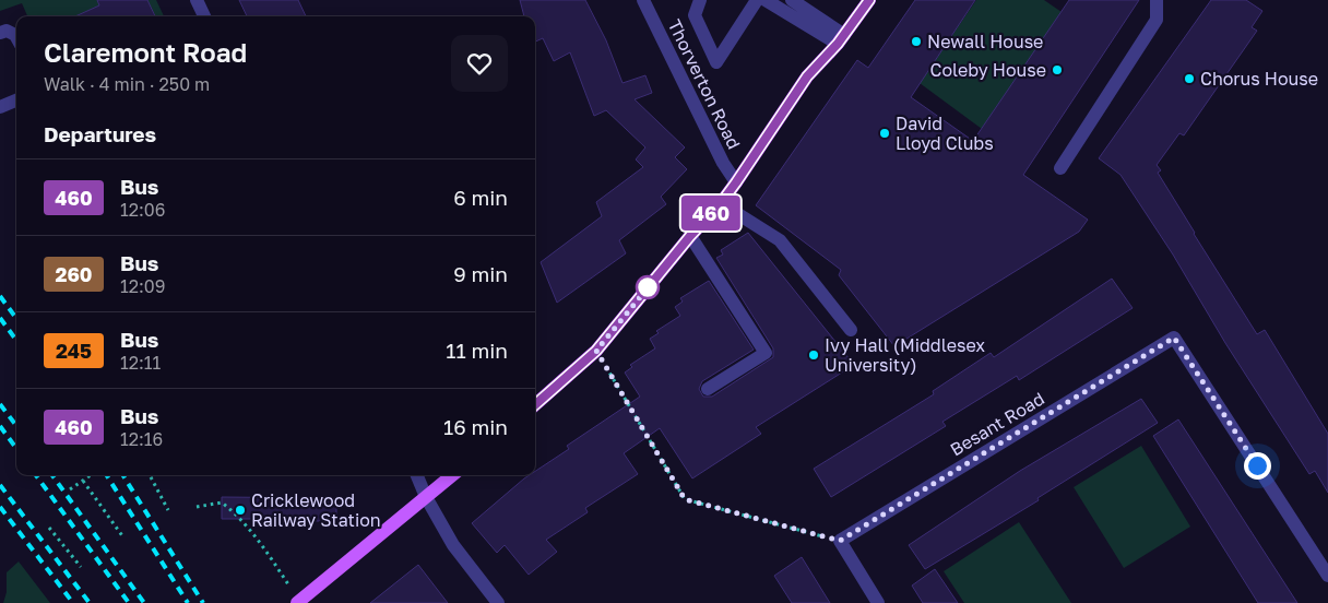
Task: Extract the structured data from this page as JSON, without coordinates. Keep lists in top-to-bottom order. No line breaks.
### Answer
{"streets":{"street":["Thorverton Road","Besant Road"]},"places":["Newall House","Coleby House","Chorus House","David Lloyd Clubs","Ivy Hall (Middlesex University)","Cricklewood Railway Station"],"lines":["bus line 460"],"page":{"on_map":"460","heading":[["Claremont Road","Walk · 4 min · 250 m"],"Departures"],"list":[{"mark":"460","name":"Bus","note":"12:06","value":"6 min"},{"mark":"260","name":"Bus","note":"12:09","value":"9 min"},{"mark":"245","name":"Bus","note":"12:11","value":"11 min"},{"mark":"460","name":"Bus","note":"12:16","value":"16 min"}]}}
